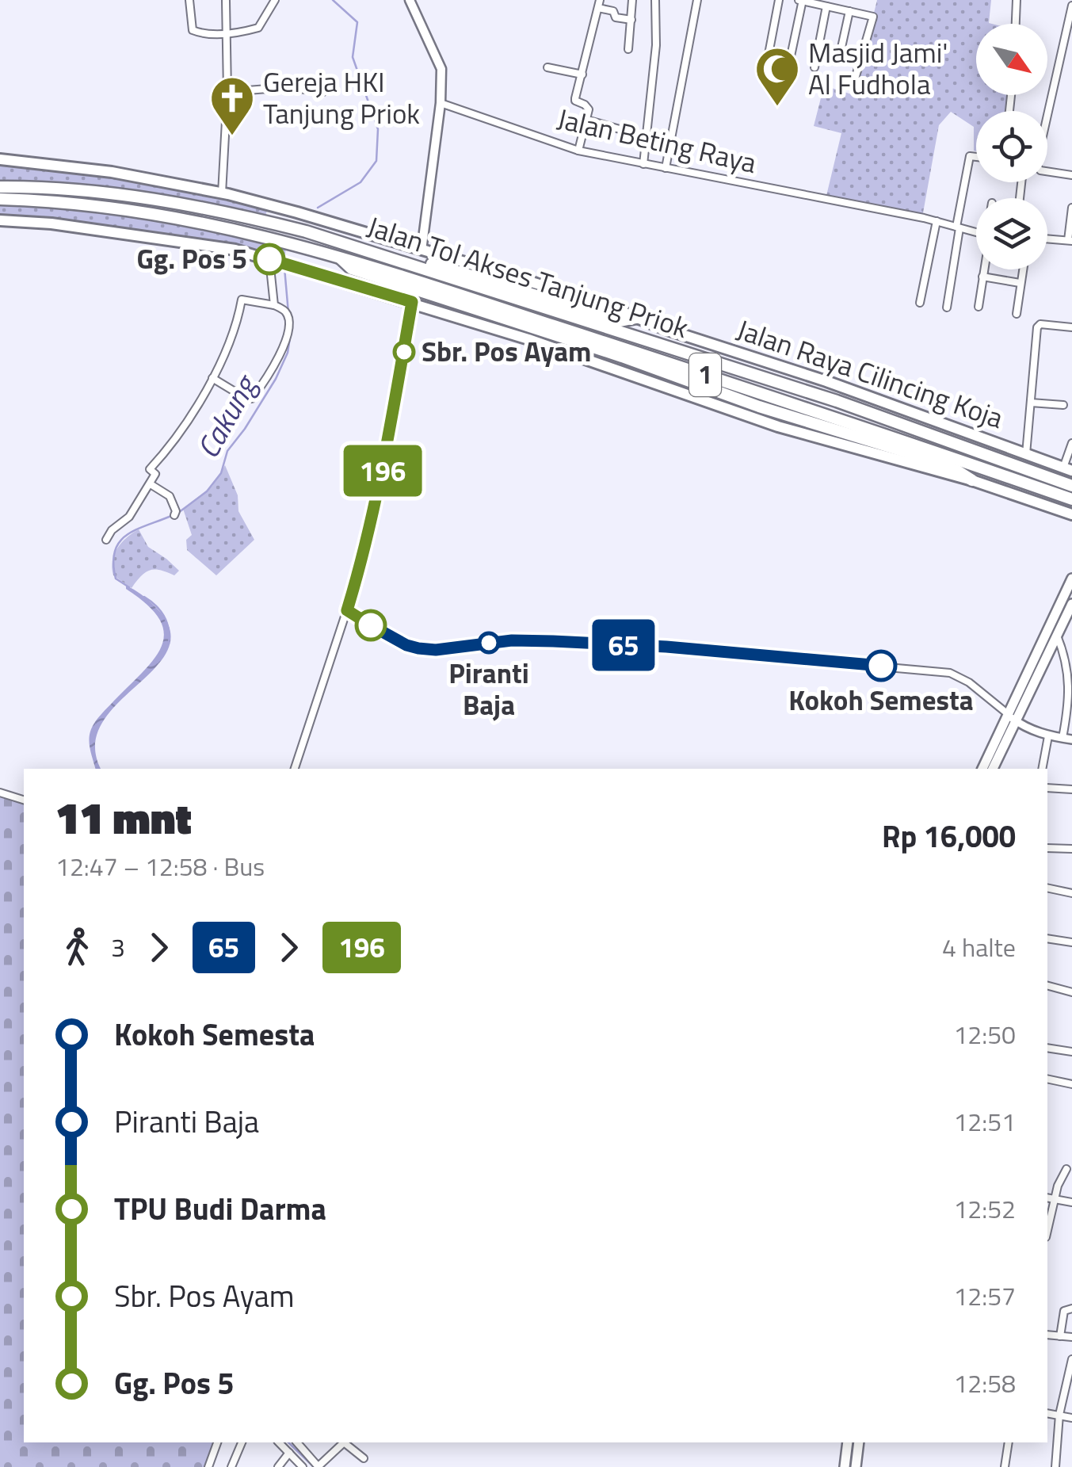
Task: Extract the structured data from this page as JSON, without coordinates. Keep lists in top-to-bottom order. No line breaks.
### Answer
{"streets":{"highway":["Jalan Tol Akses Tanjung Priok","Jalan Raya Cilincing Koja","1"],"street":["Jalan Beting Raya"]},"water":["Cakung"],"places":{"mosque":["Masjid Jami' Al Fudhola"],"church":["Gereja HKI Tanjung Priok"],"other":["Gg. Pos 5","Sbr. Pos Ayam","Piranti Baja","Kokoh Semesta"]},"lines":["bus line 196","bus line 65"],"north":"bottom right","page":{"on_map":["65","196"],"heading":["11 mnt","12:47 – 12:58 · Bus","Rp 16,000"],"legs":["3","65","196","4 halte"],"list":[{"name":"Kokoh Semesta","value":"12:50"},{"name":"Piranti Baja","value":"12:51"},{"name":"TPU Budi Darma","value":"12:52"},{"name":"Sbr. Pos Ayam","value":"12:57"},{"name":"Gg. Pos 5","value":"12:58"}]}}
